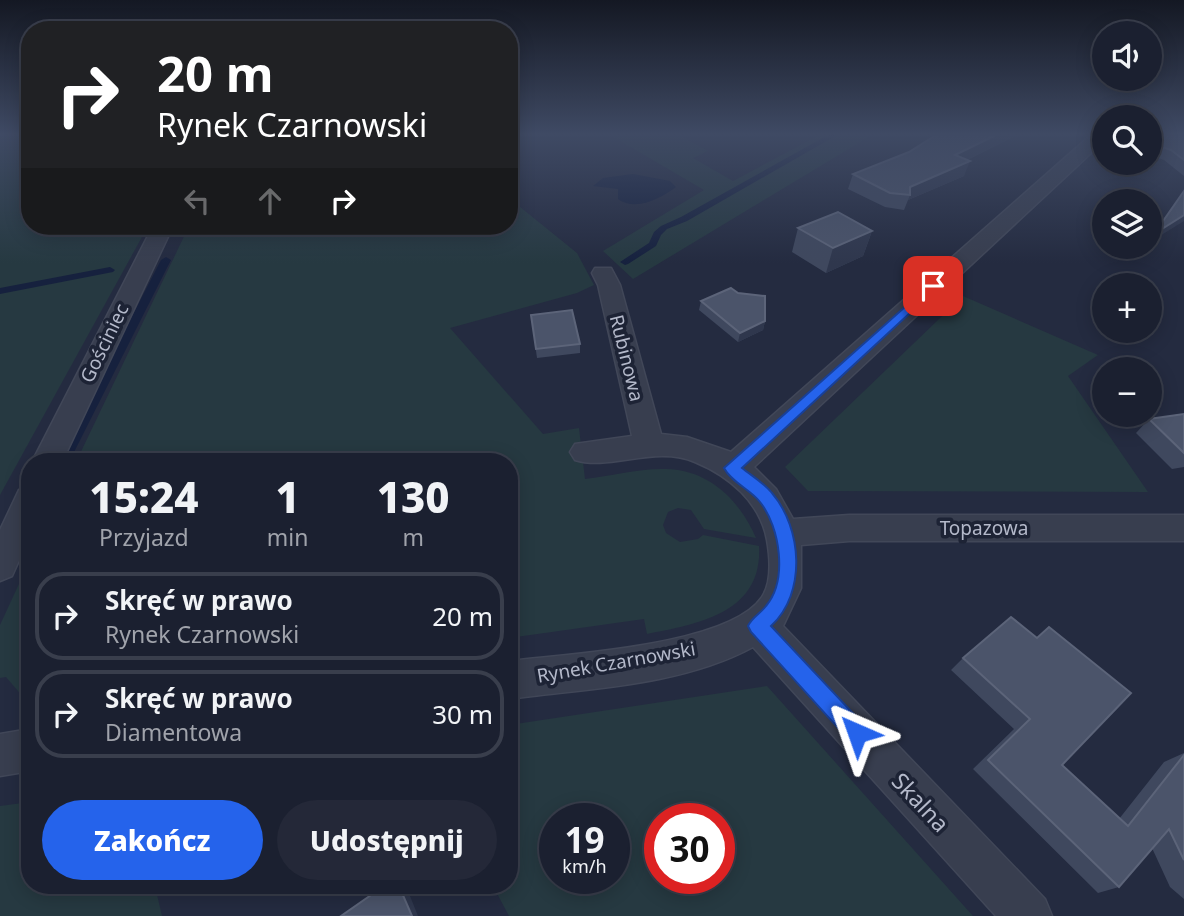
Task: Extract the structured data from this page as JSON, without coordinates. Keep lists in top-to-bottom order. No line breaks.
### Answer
{"streets":{"street":["Gościniec","Rubinowa","Topazowa","Rynek Czarnowski","Skalna"]},"crossings":[["Rubinowa","Rynek Czarnowski"],["Topazowa","Rynek Czarnowski"],["Rynek Czarnowski","Skalna"]],"page":{"map_buttons":["+","−"],"turn":["20 m","Rynek Czarnowski"],"eta":["15:24","Przyjazd","1","min","130","m"],"list":[{"name":"Skręć w prawo","note":"Rynek Czarnowski","value":"20 m"},{"name":"Skręć w prawo","note":"Diamentowa","value":"30 m"}],"buttons":["Zakończ","Udostępnij"],"speed":"19 km/h","limit":"30"}}
